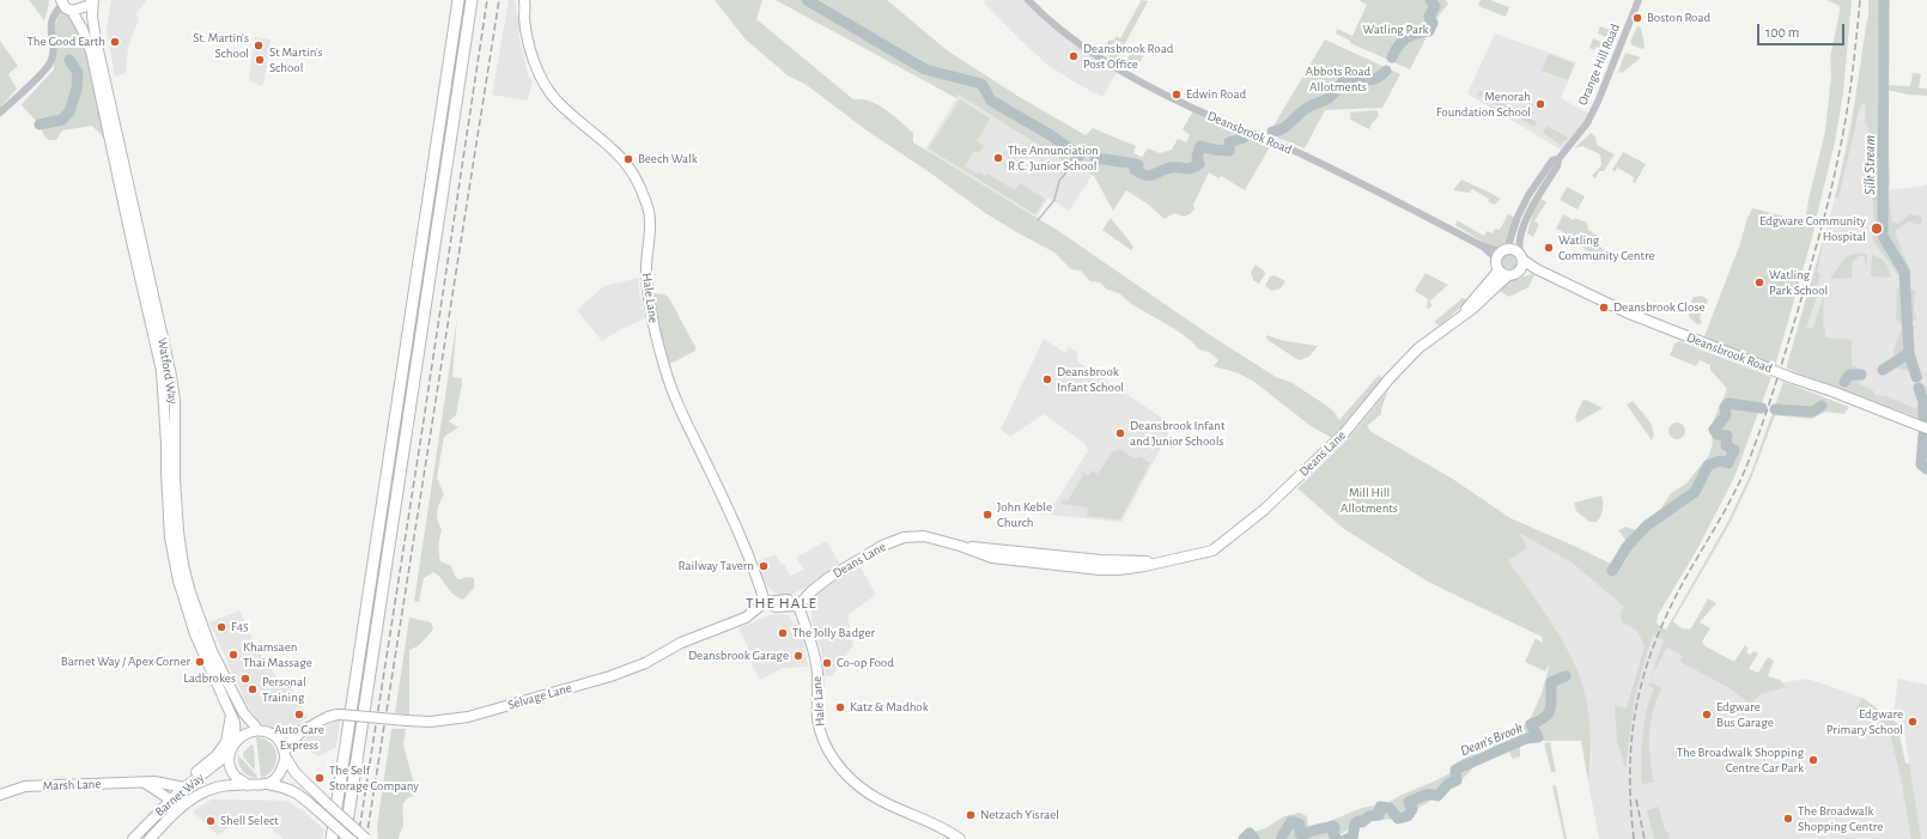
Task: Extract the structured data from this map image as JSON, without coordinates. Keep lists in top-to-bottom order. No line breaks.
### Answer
{"streets":{"main road":["Deansbrook Road","Hale Lane","Watford Way","Deans Lane","Selvage Lane","Marsh Lane","Barnet Way"],"street":["Orange Hill Road"]},"crossings":[["Orange Hill Road","Deansbrook Road"],["Orange Hill Road","Deans Lane"],["Deansbrook Road","Deans Lane"],["Hale Lane","Deans Lane"],["Hale Lane","Selvage Lane"],["Watford Way","Selvage Lane"],["Watford Way","Barnet Way"],["Selvage Lane","Barnet Way"],["Marsh Lane","Barnet Way"]],"districts":["THE HALE"],"water":["Silk Stream","Dean's Brook"],"parks":["Watling Park","Abbots Road Allotments","Mill Hill Allotments"],"places":["Boston Road","The Good Earth","St. Martin's School","Deansbrook Road Post Office","St Martin's School","Edwin Road","Menorah Foundation School","The Annunciation R.C. Junior School","Beech Walk","Edgware Community Hospital","Watling Community Centre","Watling Park School","Deansbrook Close","Deansbrook Infant School","Deansbrook Infant and Junior Schools","John Keble Church","Railway Tavern","F45","The Jolly Badger","Khamsaen Thai Massage","Deansbrook Garage","Barnet Way / Apex Corner","Co-op Food","Ladbrokes","Personal Training","Katz & Madhok","Auto Care Express","Edgware Bus Garage","Edgware Primary School","The Broadwalk Shopping Centre Car Park","The Self Storage Company","Netzach Yisrael","The Broadwalk Shopping Centre","Shell Select"],"scale_bar":"100 m"}
